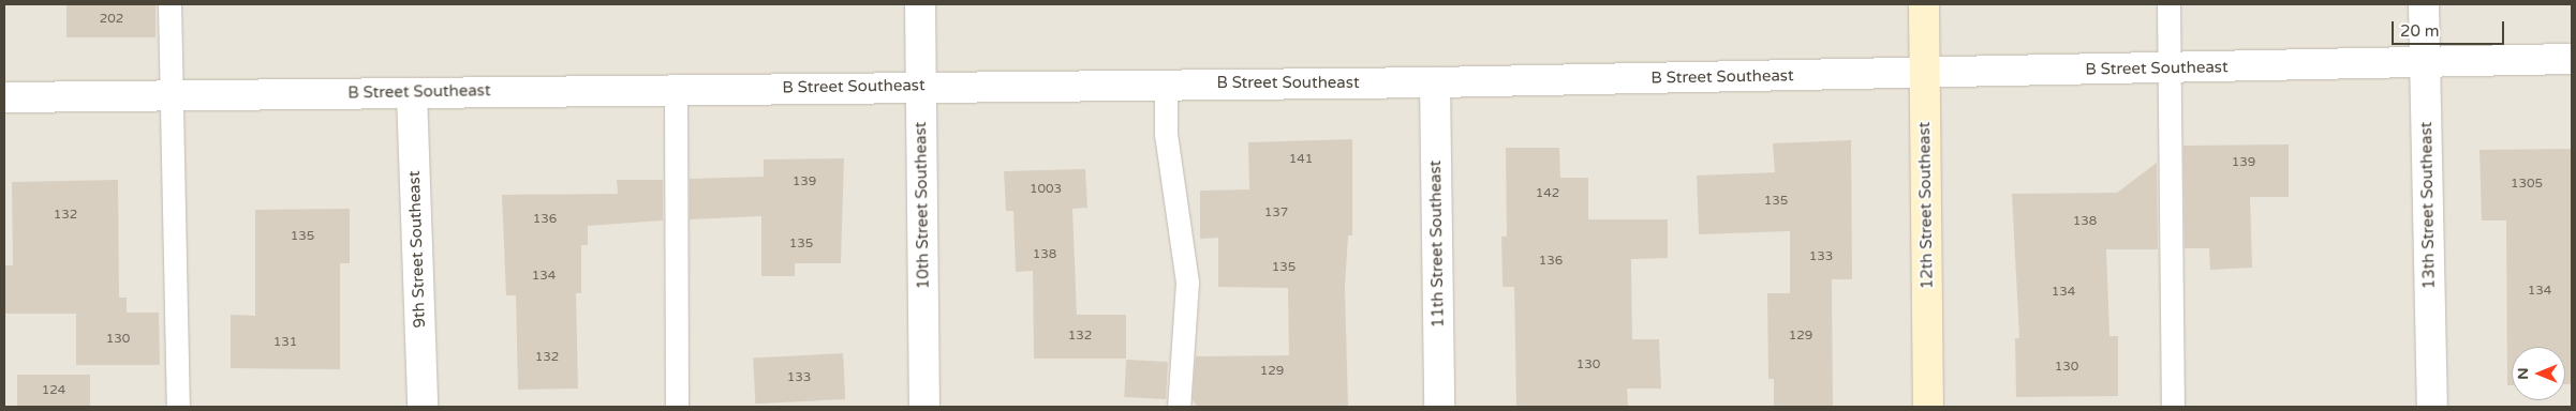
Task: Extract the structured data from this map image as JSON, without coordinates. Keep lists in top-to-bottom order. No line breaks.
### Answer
{"streets":{"street":["B Street Southeast","10th Street Southeast","12th Street Southeast","13th Street Southeast","11th Street Southeast","9th Street Southeast"]},"crossings":[["B Street Southeast","10th Street Southeast"],["B Street Southeast","12th Street Southeast"],["B Street Southeast","13th Street Southeast"],["B Street Southeast","11th Street Southeast"],["B Street Southeast","9th Street Southeast"]],"house_numbers":["202","141","139","139","1305","1003","142","135","137","132","136","138","135","135","138","133","136","135","134","134","134","132","129","130","131","132","130","130","129","133","124"],"scale_bar":"20 m","north":"left"}
